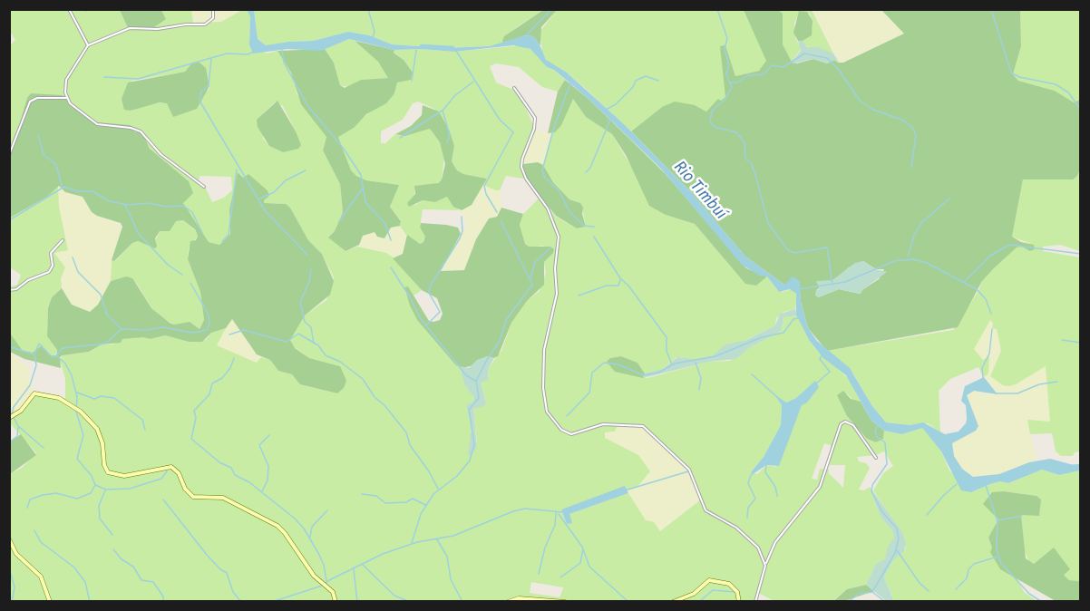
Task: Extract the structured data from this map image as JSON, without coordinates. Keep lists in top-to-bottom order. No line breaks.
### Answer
{"water":["Rio Timbuí"]}
